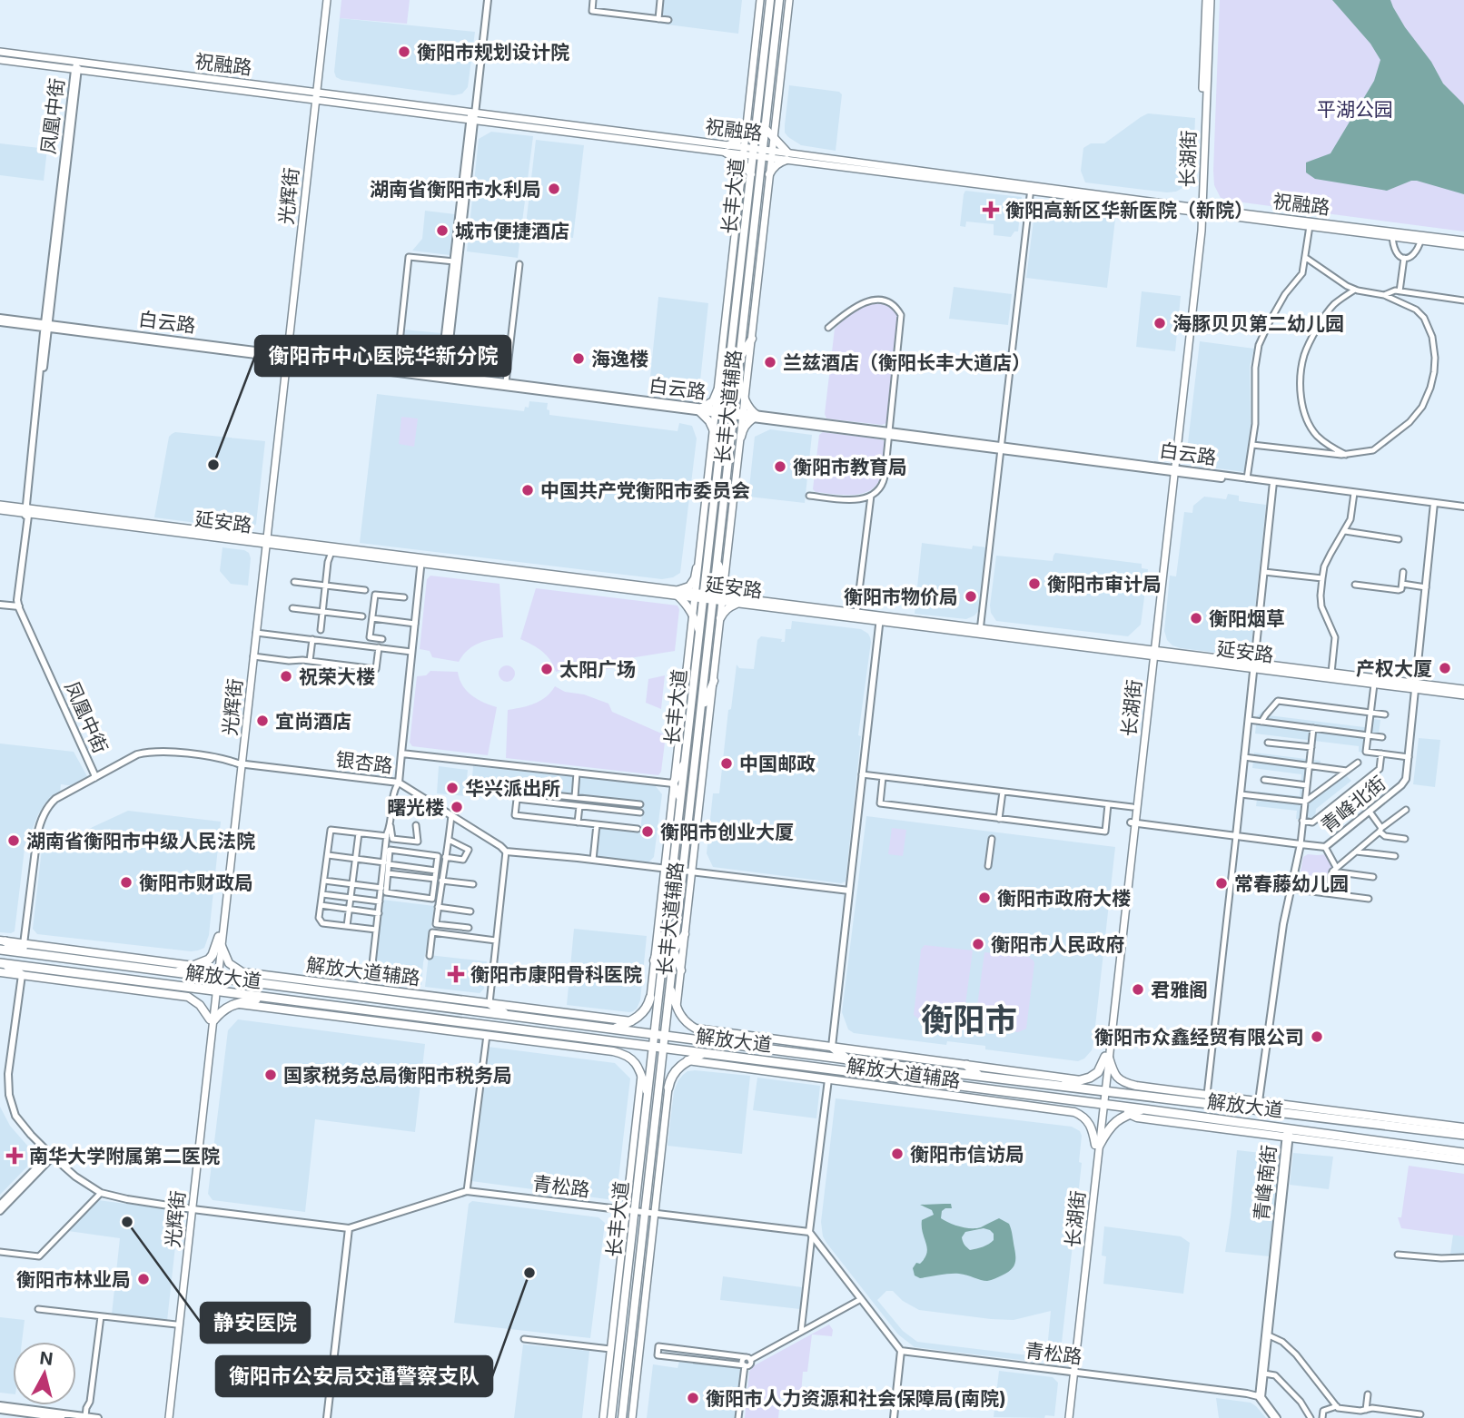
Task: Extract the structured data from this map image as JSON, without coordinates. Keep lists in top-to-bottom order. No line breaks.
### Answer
{"streets":{"highway":["解放大道"],"main road":["祝融路","长湖街","光辉街","长丰大道","长丰大道辅路","延安路","解放大道辅路"],"street":["凤凰中街","白云路","银杏路","青峰北街","青峰南街","青松路"]},"crossings":[["祝融路","凤凰中街"],["祝融路","长湖街"],["祝融路","光辉街"],["祝融路","长丰大道"],["祝融路","长丰大道辅路"],["凤凰中街","白云路"],["凤凰中街","延安路"],["凤凰中街","银杏路"],["长湖街","白云路"],["长湖街","延安路"],["长湖街","解放大道辅路"],["长湖街","解放大道"],["长湖街","青松路"],["光辉街","白云路"],["光辉街","延安路"],["光辉街","银杏路"],["光辉街","解放大道辅路"],["光辉街","解放大道"],["光辉街","青松路"],["长丰大道","白云路"],["长丰大道","长丰大道辅路"],["长丰大道","延安路"],["长丰大道","银杏路"],["长丰大道","解放大道"],["长丰大道","青松路"],["白云路","长丰大道辅路"],["白云路","青峰北街"],["长丰大道辅路","延安路"],["长丰大道辅路","银杏路"],["长丰大道辅路","解放大道辅路"],["延安路","青峰北街"],["银杏路","解放大道"],["青峰北街","解放大道"],["解放大道","青峰南街"],["青峰南街","青松路"]],"districts":["衡阳市"],"parks":["平湖公园"],"places":{"other":["衡阳市规划设计院","湖南省衡阳市水利局","城市便捷酒店","海豚贝贝第二幼儿园","海逸楼","兰兹酒店（衡阳长丰大道店）","衡阳市中心医院华新分院","衡阳市教育局","中国共产党衡阳市委员会","衡阳市审计局","衡阳市物价局","衡阳烟草","产权大厦","太阳广场","祝荣大楼","宜尚酒店","中国邮政","华兴派出所","曙光楼","衡阳市创业大厦","湖南省衡阳市中级人民法院","衡阳市财政局","常春藤幼儿园","衡阳市政府大楼","衡阳市人民政府","君雅阁","衡阳市众鑫经贸有限公司","国家税务总局衡阳市税务局","衡阳市信访局","静安医院","衡阳市公安局交通警察支队","衡阳市林业局","衡阳市人力资源和社会保障局(南院)"],"health":["衡阳高新区华新医院（新院）","衡阳市康阳骨科医院","南华大学附属第二医院"]},"north":"top"}
